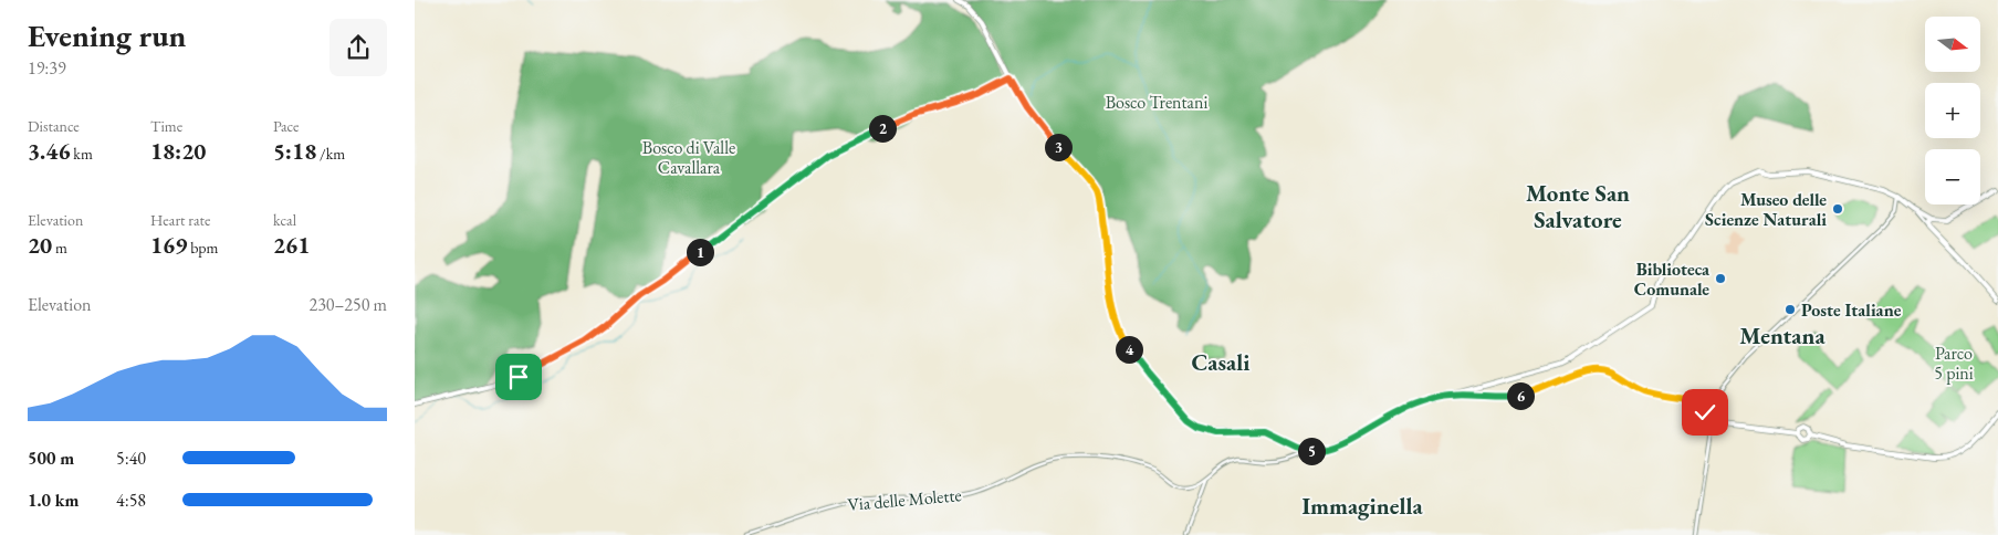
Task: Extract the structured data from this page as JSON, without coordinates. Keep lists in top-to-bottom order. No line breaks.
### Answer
{"streets":{"street":["Via delle Molette"]},"districts":["Monte San Salvatore","Mentana","Casali","Immaginella"],"parks":["Bosco Trentani","Bosco di Valle Cavallara","Parco 5 pini"],"places":["Museo delle Scienze Naturali","Biblioteca Comunale","Poste Italiane"],"north":"right","page":{"heading":["Evening run","19:39"],"map_buttons":["+","−"],"stats":[["Distance","3.46 km"],["Time","18:20"],["Pace","5:18 /km"],["Elevation","20 m"],["Heart rate","169 bpm"],["kcal","261"]],"pins":["2","3","1","4","6","5"],"chart":["Elevation","230–250 m"],"list":[{"name":"500 m","note":"5:40"},{"name":"1.0 km","note":"4:58"}]}}
